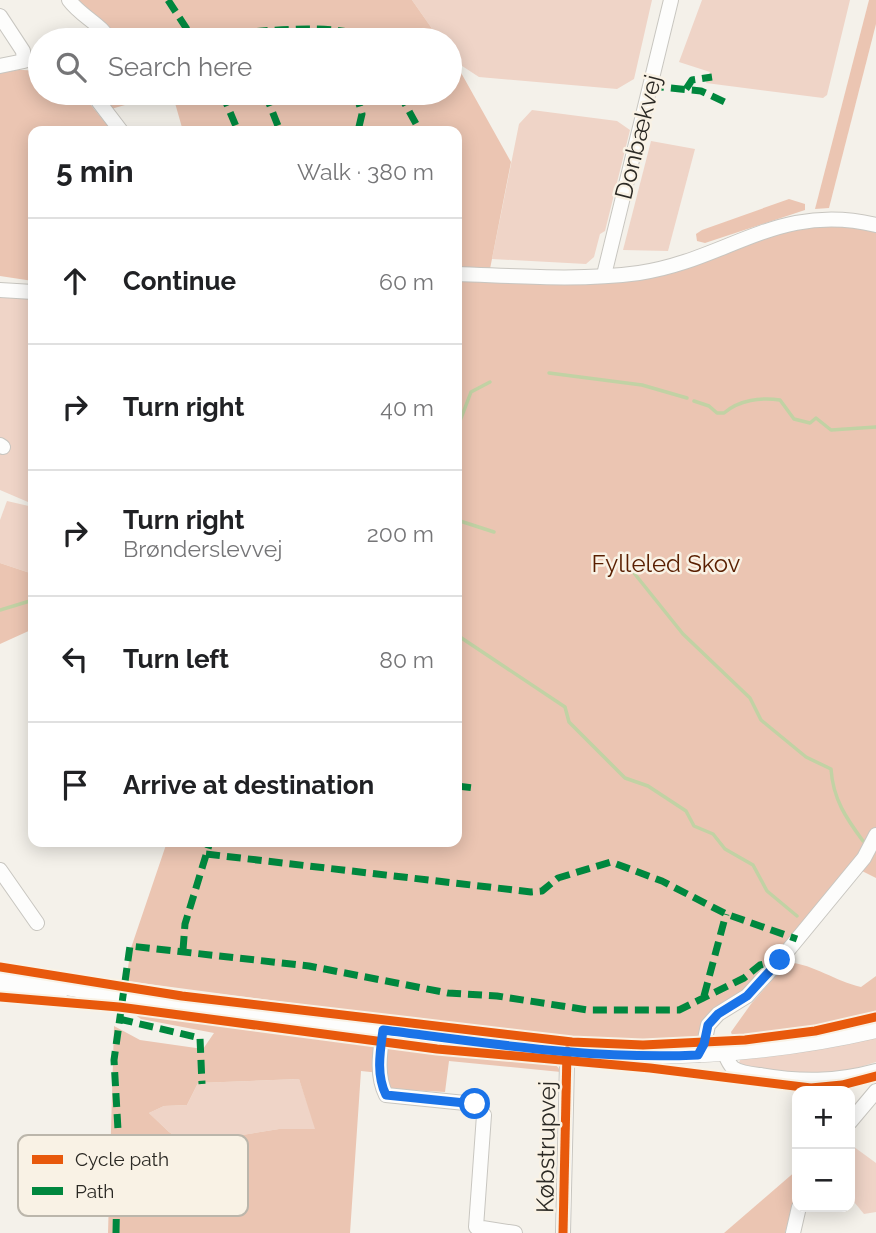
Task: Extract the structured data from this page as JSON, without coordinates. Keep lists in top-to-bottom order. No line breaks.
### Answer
{"streets":{"street":["Donbækvej","Købstrupvej"]},"parks":["Fylleled Skov"],"legend":["Cycle path","Path"],"page":{"search":"Search here","heading":["5 min","Walk · 380 m"],"list":[["Continue","60 m"],["Turn right","40 m"],["Turn right","Brønderslevvej","200 m"],["Turn left","80 m"],"Arrive at destination"],"map_buttons":["+","−"]}}
